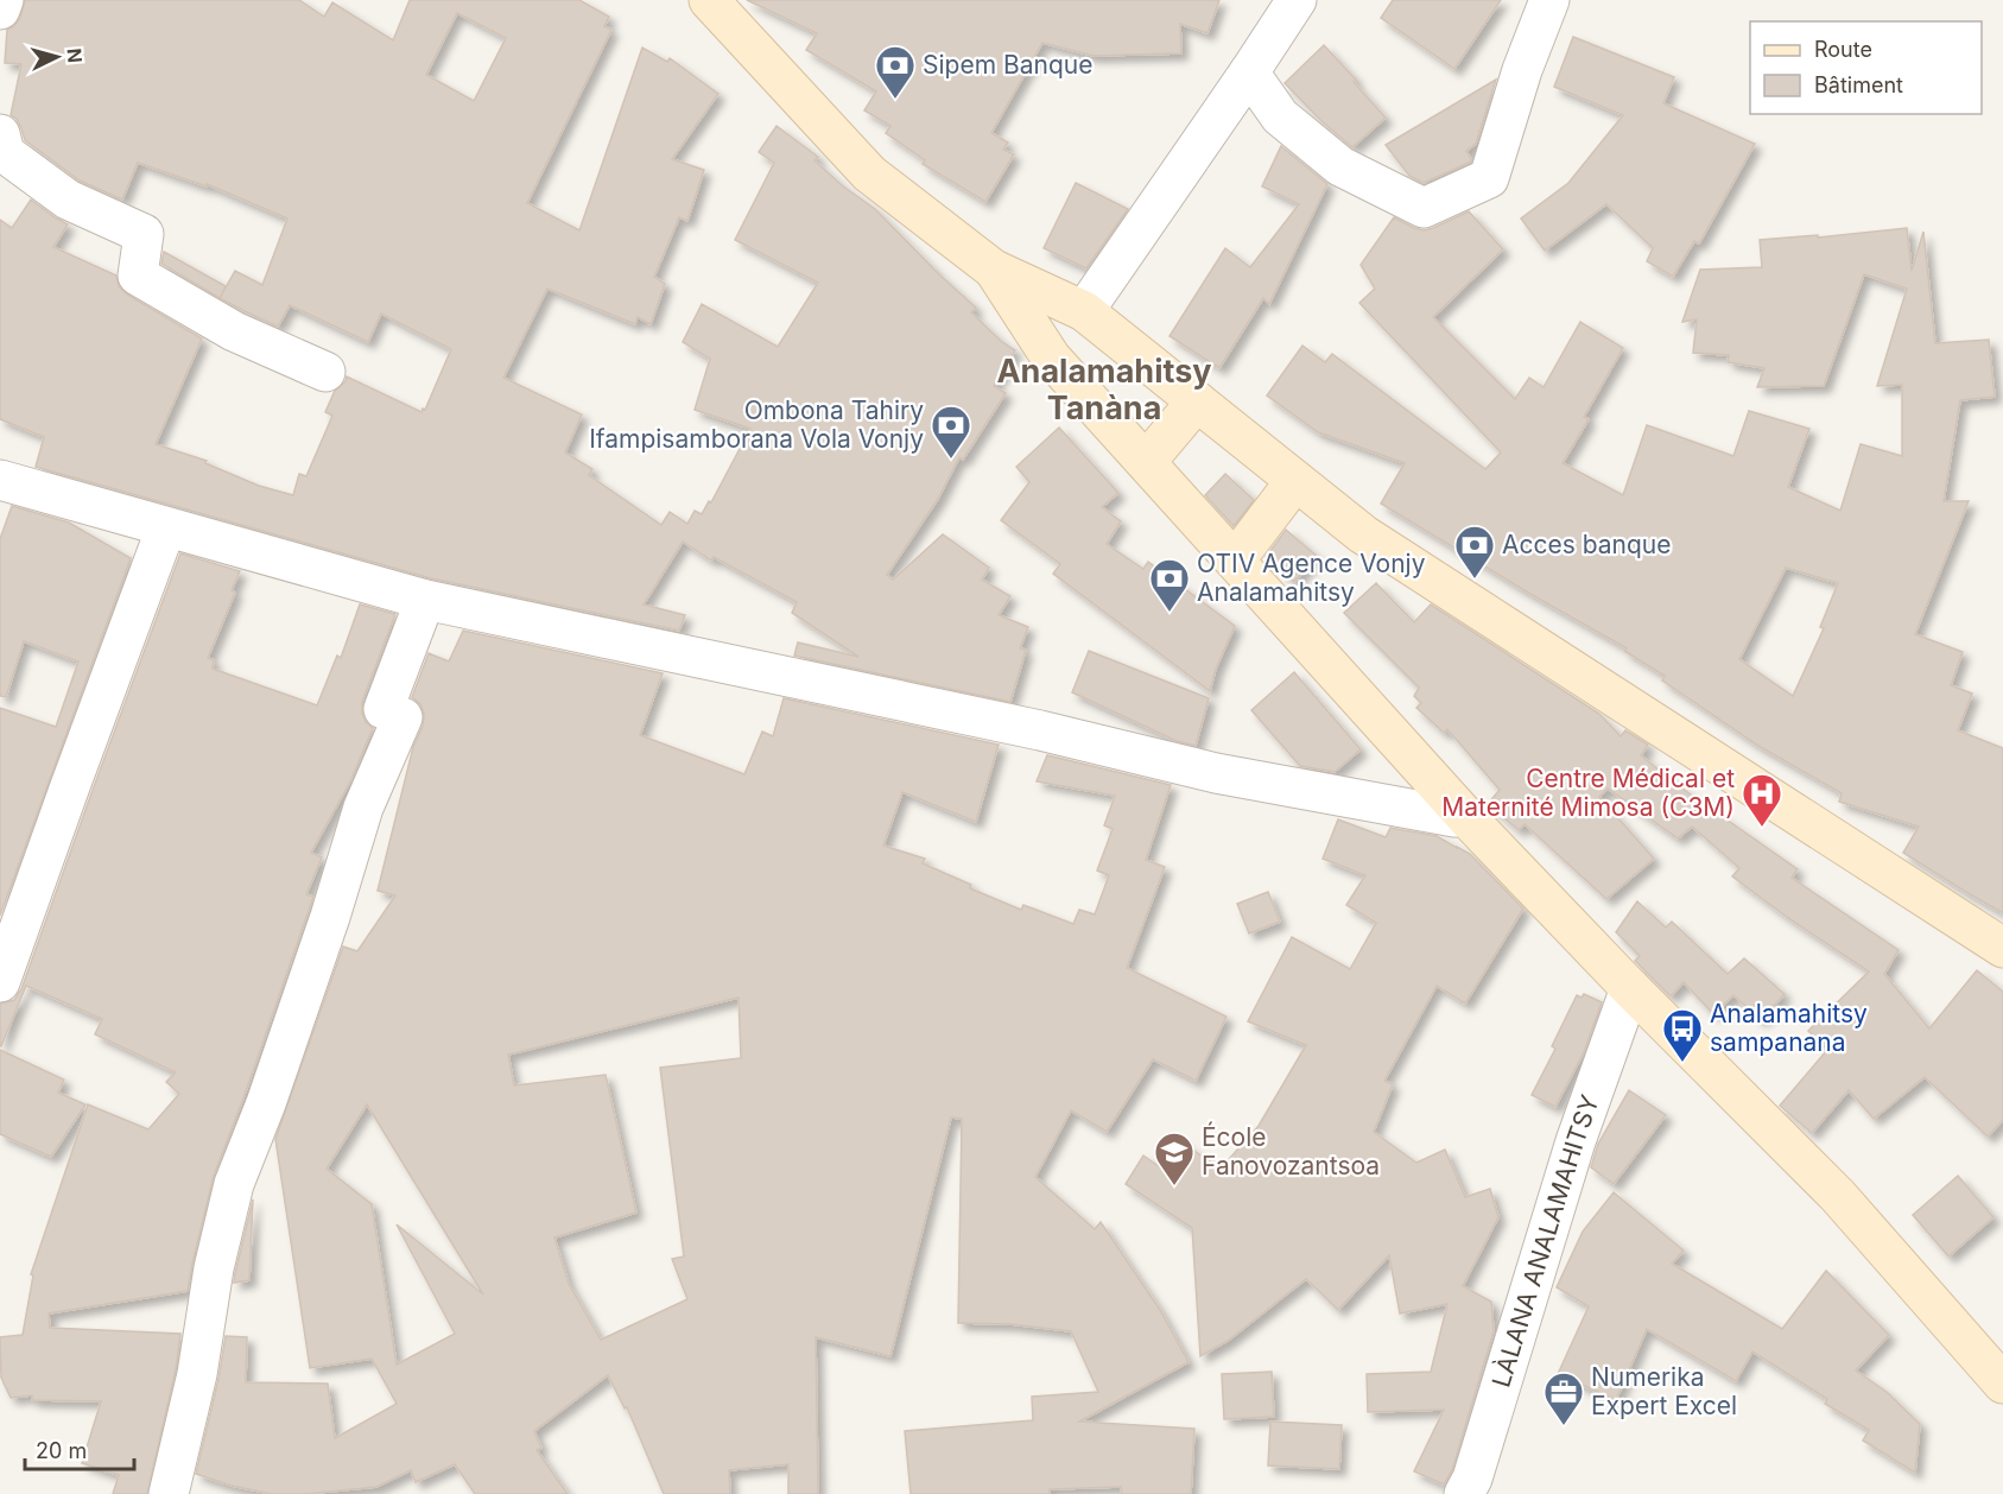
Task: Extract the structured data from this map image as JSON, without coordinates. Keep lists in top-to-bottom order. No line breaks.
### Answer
{"streets":{"street":["LÀLANA ANALAMAHITSY"]},"districts":["Analamahitsy Tanàna"],"places":{"bank":["Sipem Banque","Ombona Tahiry Ifampisamborana Vola Vonjy","Acces banque","OTIV Agence Vonjy Analamahitsy"],"hospital":["Centre Médical et Maternité Mimosa (C3M)"],"bus stop":["Analamahitsy sampanana"],"school or university":["École Fanovozantsoa"],"office":["Numerika Expert Excel"]},"legend":["Route","Bâtiment"],"scale_bar":"20 m","north":"right"}
